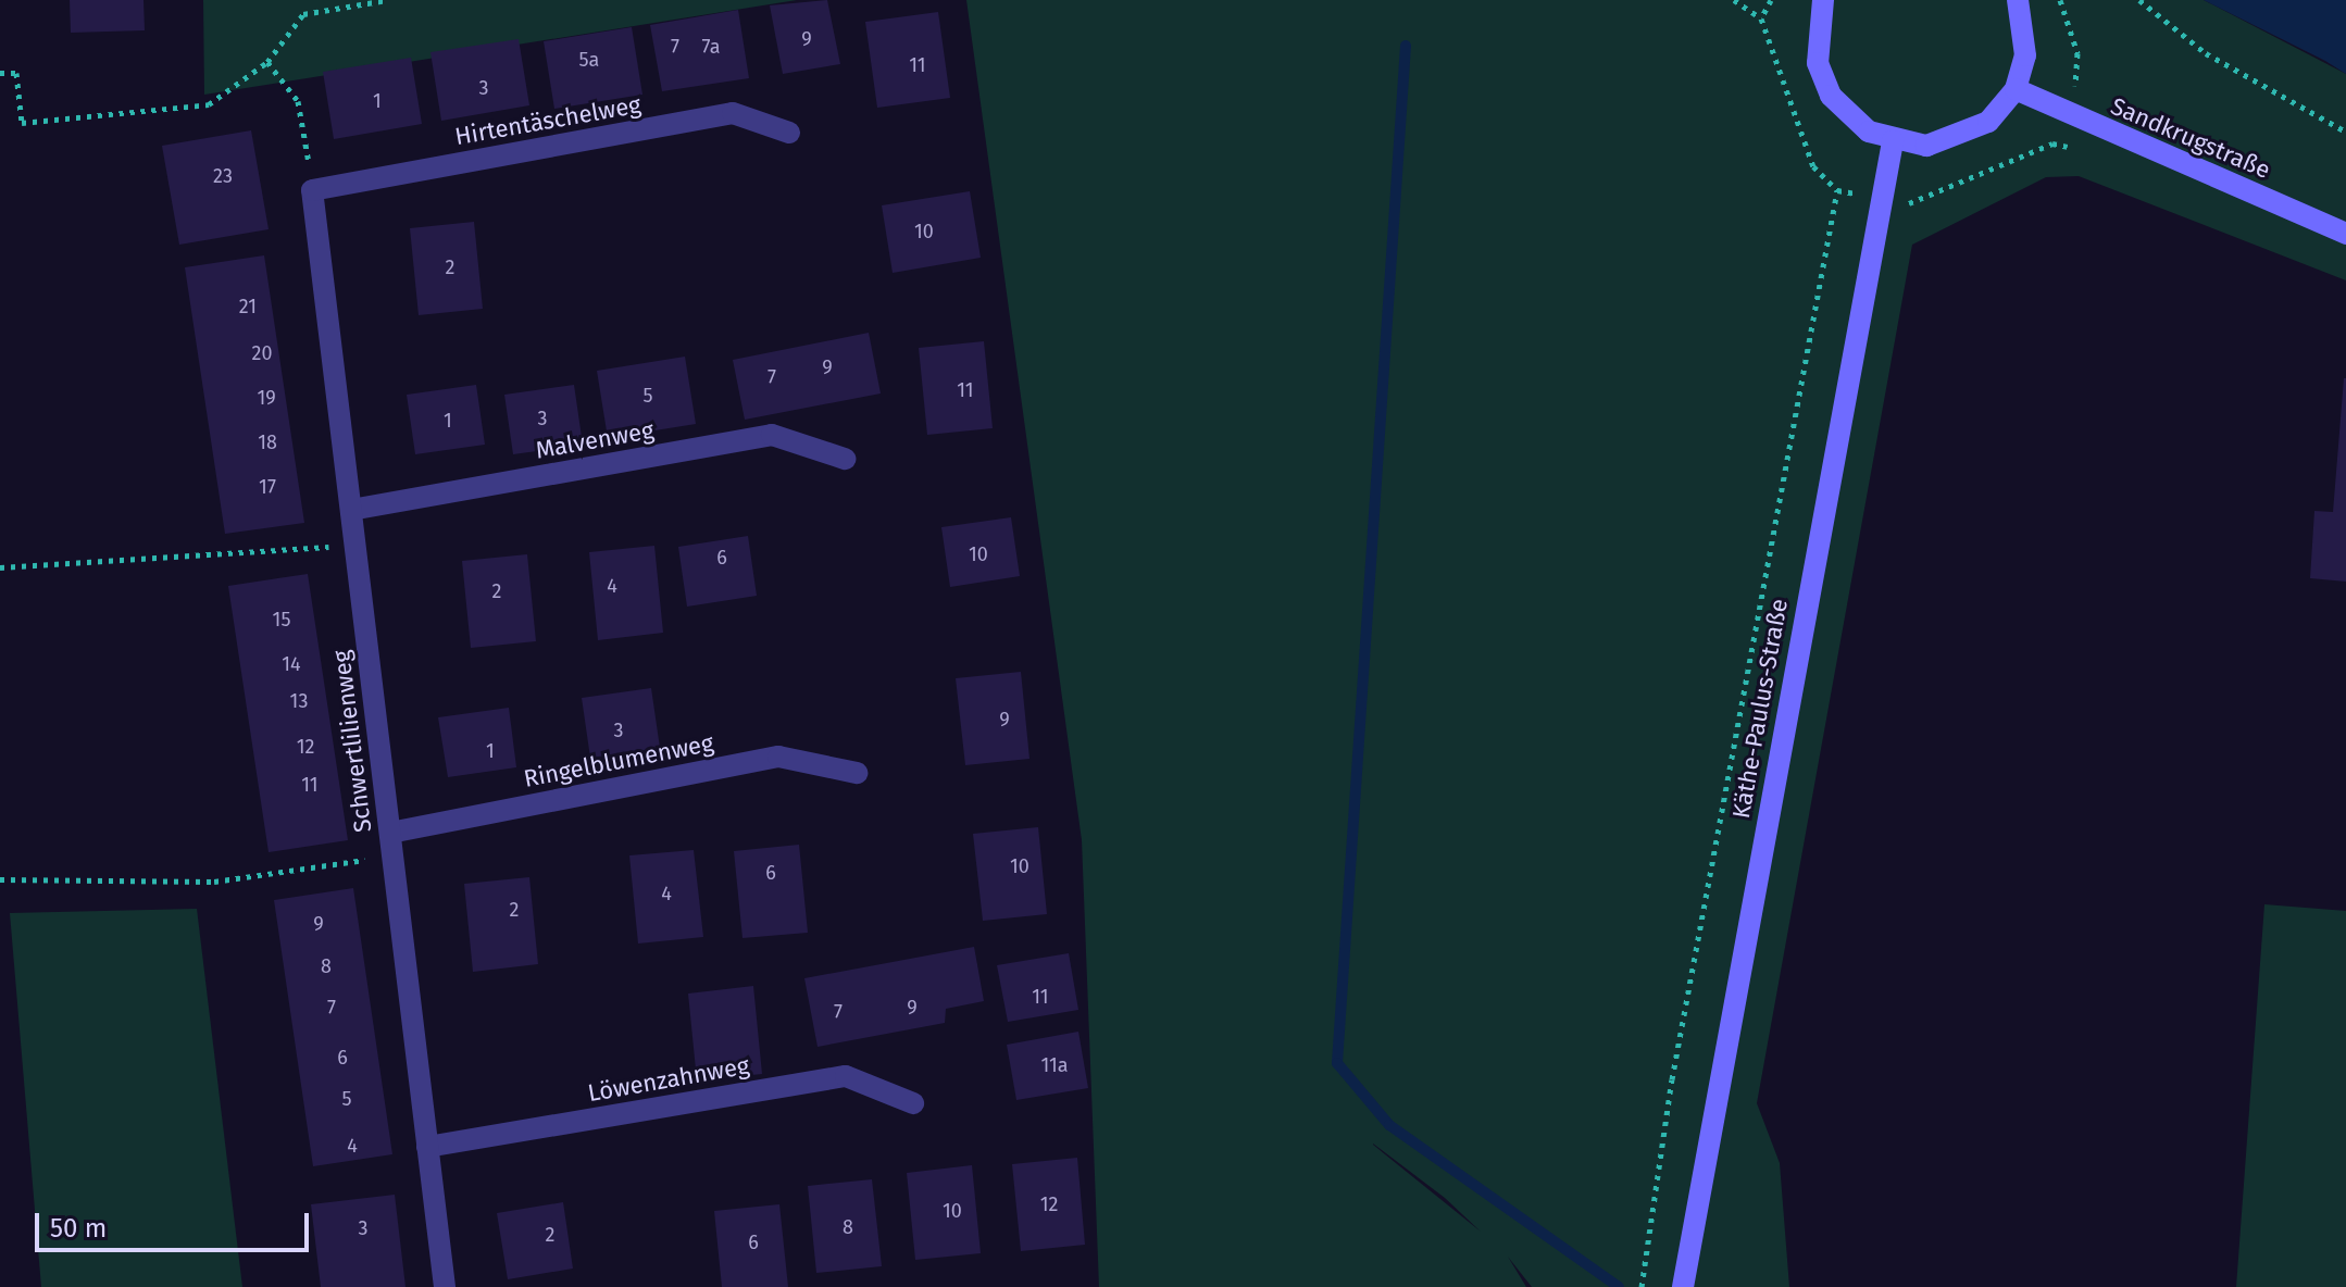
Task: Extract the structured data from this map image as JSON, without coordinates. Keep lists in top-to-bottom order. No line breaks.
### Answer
{"streets":{"street":["Hirtentäschelweg","Sandkrugstraße","Malvenweg","Käthe-Paulus-Straße","Schwertlilienweg","Ringelblumenweg","Löwenzahnweg"]},"crossings":[["Hirtentäschelweg","Schwertlilienweg"],["Malvenweg","Schwertlilienweg"],["Schwertlilienweg","Ringelblumenweg"],["Schwertlilienweg","Löwenzahnweg"]],"house_numbers":["9","7","7a","5a","11","3","1","23","10","2","21","20","9","7","11","5","19","3","1","18","17","10","6","4","2","15","14","13","9","3","12","1","11","10","6","4","2","9","8","11","7","9","7","6","11a","5","4","12","10","8","3","2","6"],"scale_bar":"50 m"}
